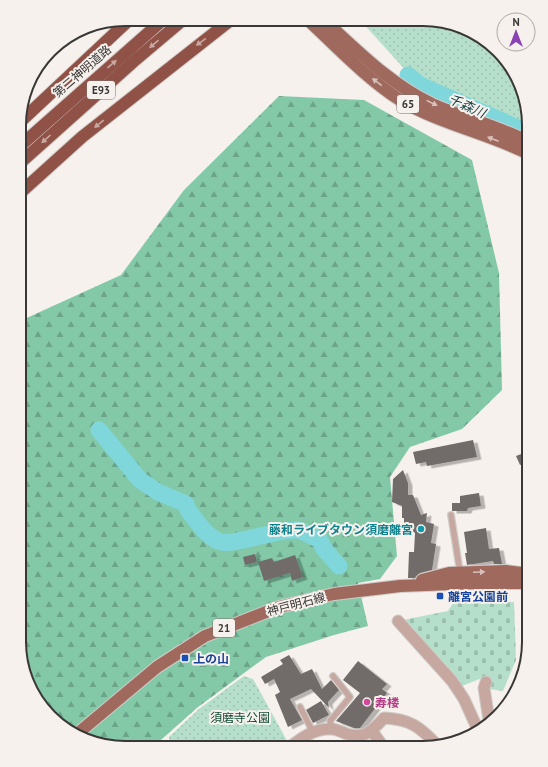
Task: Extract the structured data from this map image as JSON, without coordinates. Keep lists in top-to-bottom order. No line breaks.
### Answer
{"streets":{"highway":["第二神明道路","E93"],"main road":["65","神戸明石線","21"]},"water":["千森川"],"parks":["須磨寺公園"],"places":{"other":["藤和ライブタウン須磨離宮","寿楼"],"transit":["離宮公園前","上の山"]},"north":"top"}
